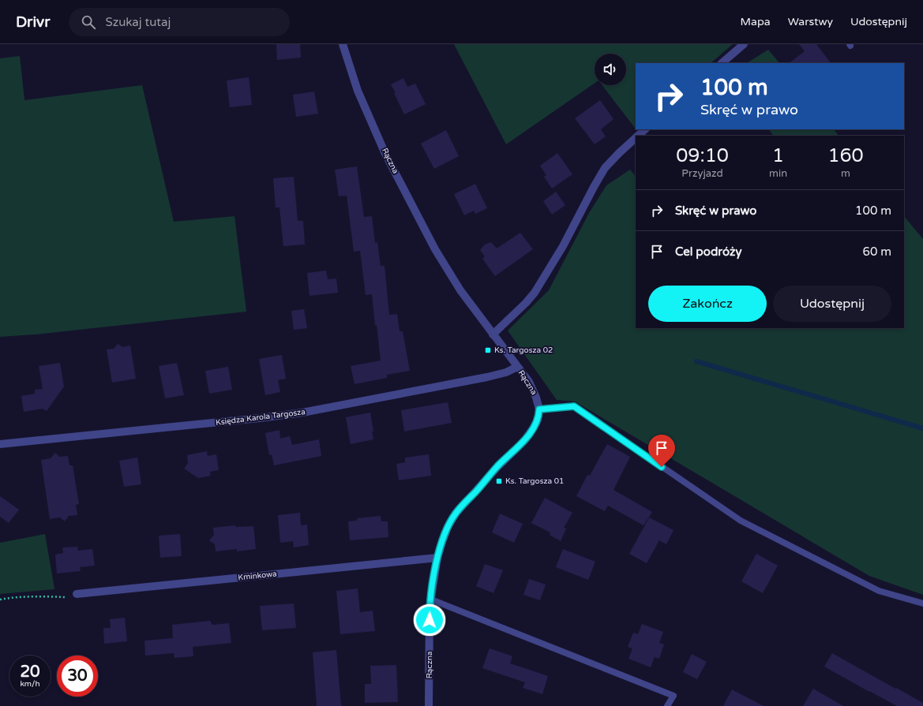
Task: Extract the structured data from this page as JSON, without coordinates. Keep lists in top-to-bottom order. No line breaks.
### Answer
{"streets":{"street":["Rączna","Księdza Karola Targosza","Kminkowa"]},"crossings":[["Rączna","Księdza Karola Targosza"],["Rączna","Kminkowa"]],"places":{"transit":["Ks. Targosza 02","Ks. Targosza 01"]},"page":{"header":"Drivr","search":"Szukaj tutaj","nav":["Mapa","Warstwy","Udostępnij"],"turn":["100 m","Skręć w prawo"],"eta":["09:10","Przyjazd","1","min","160","m"],"list":[{"name":"Skręć w prawo","value":"100 m"},{"name":"Cel podróży","value":"60 m"}],"buttons":["Zakończ","Udostępnij"],"speed":"20 km/h","limit":"30"}}
